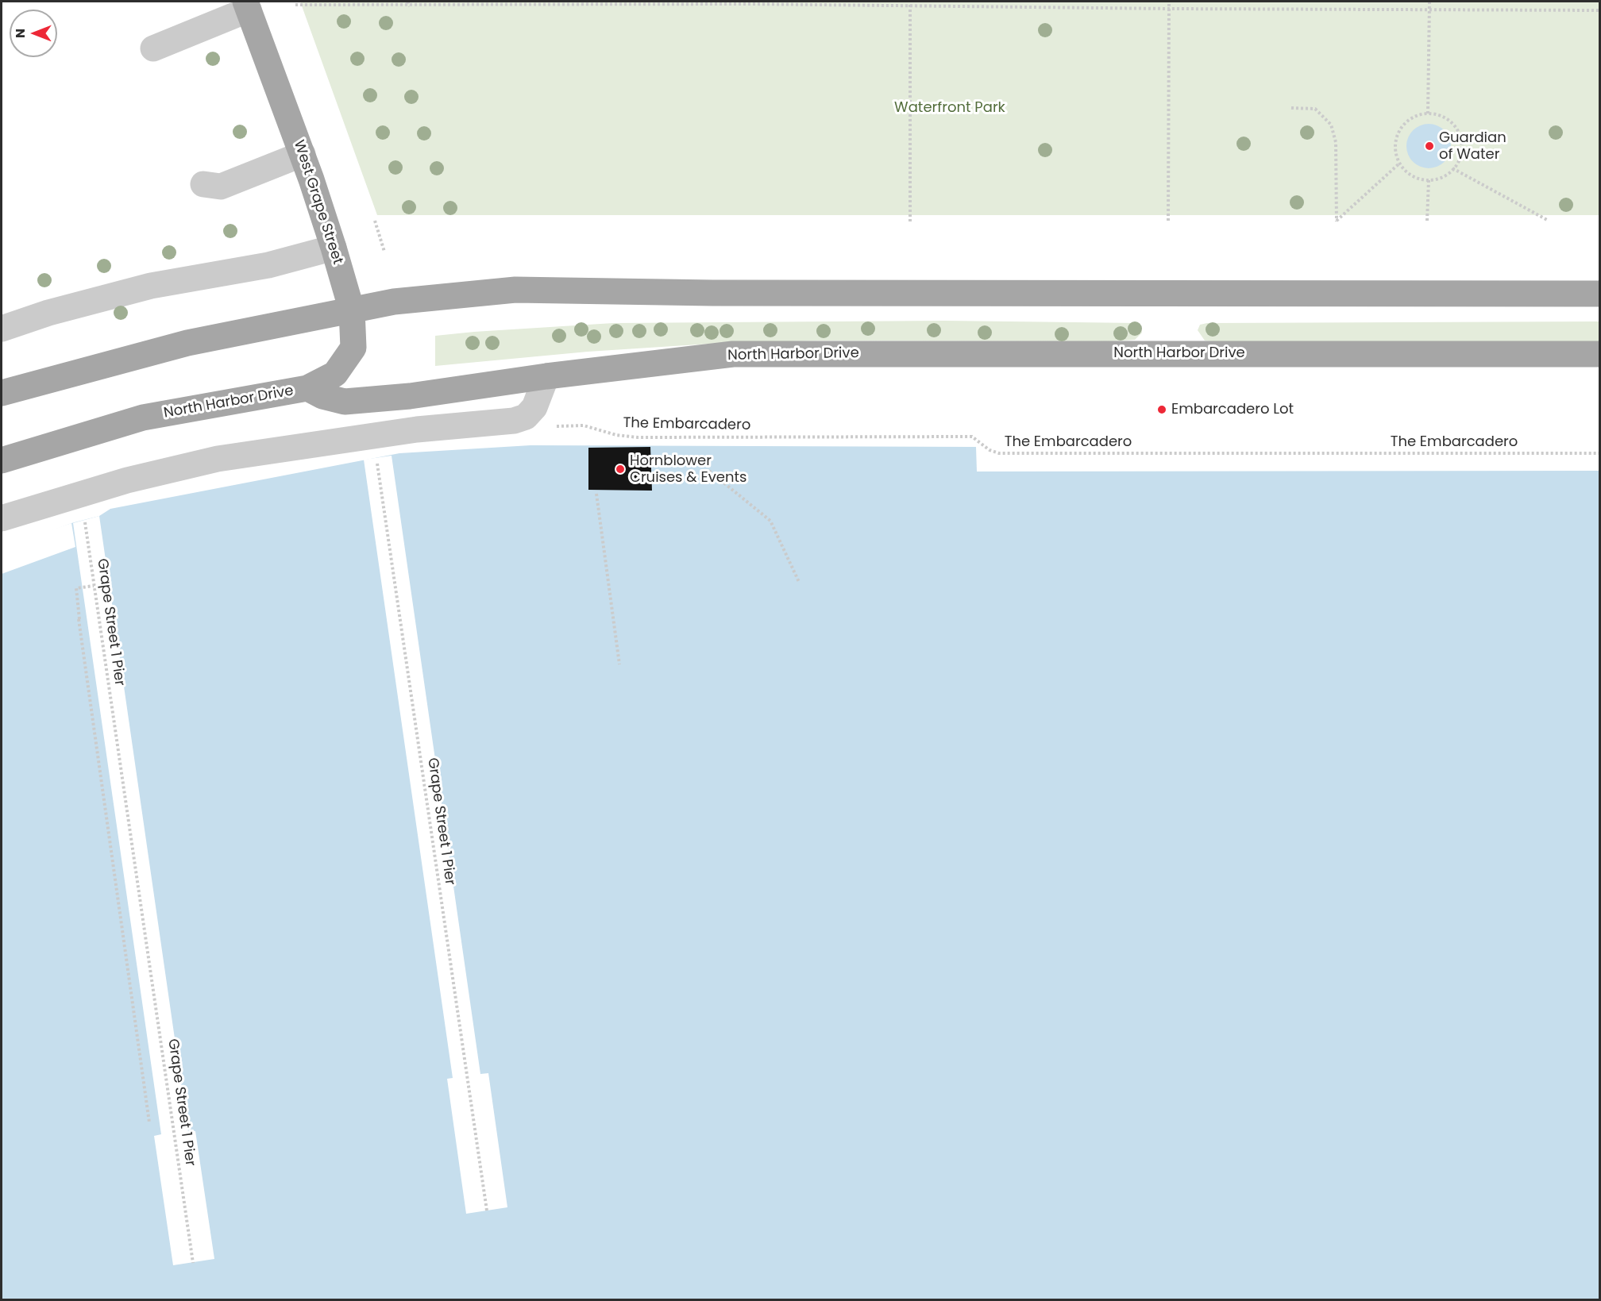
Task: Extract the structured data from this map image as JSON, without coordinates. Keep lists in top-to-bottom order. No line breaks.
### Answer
{"streets":{"main road":["West Grape Street","North Harbor Drive"],"path":["The Embarcadero","Grape Street 1 Pier"]},"crossings":[["West Grape Street","North Harbor Drive"]],"parks":["Waterfront Park"],"places":["Guardian of Water","Embarcadero Lot","Hornblower Cruises & Events"],"north":"left"}
